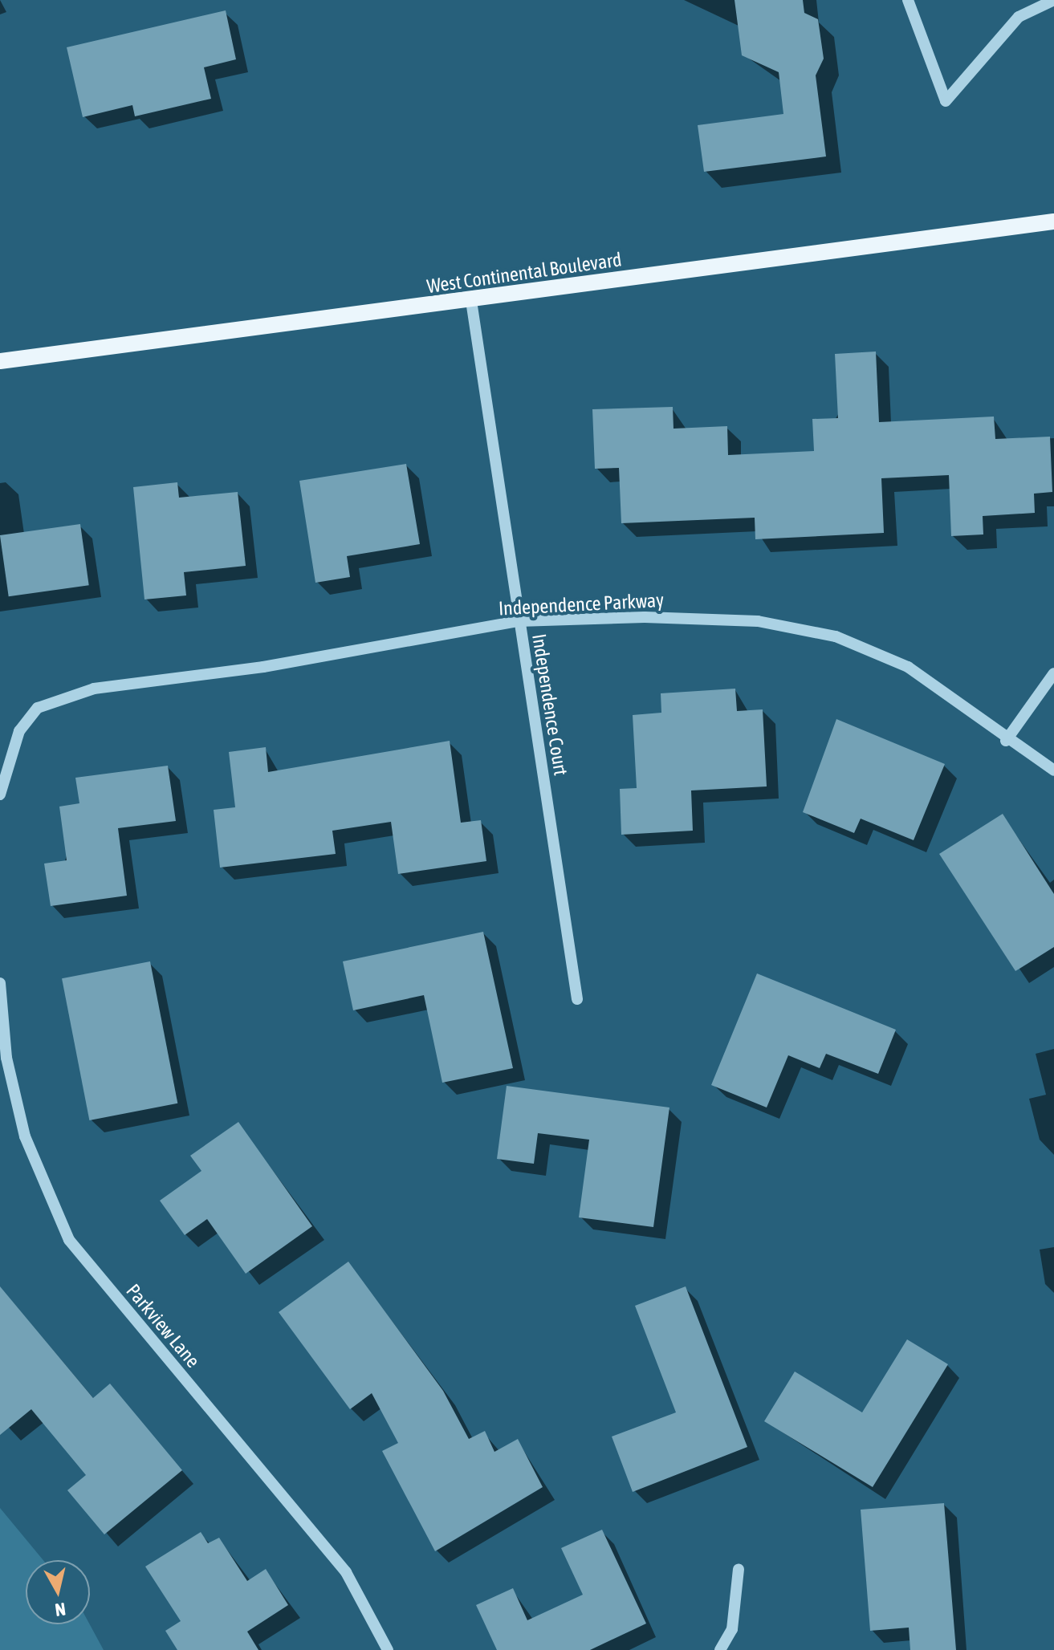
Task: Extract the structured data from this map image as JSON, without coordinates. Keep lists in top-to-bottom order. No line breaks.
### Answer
{"streets":{"main road":["West Continental Boulevard"],"street":["Independence Parkway","Independence Court","Parkview Lane"]},"crossings":[["West Continental Boulevard","Independence Court"],["Independence Parkway","Independence Court"]],"north":"bottom"}
